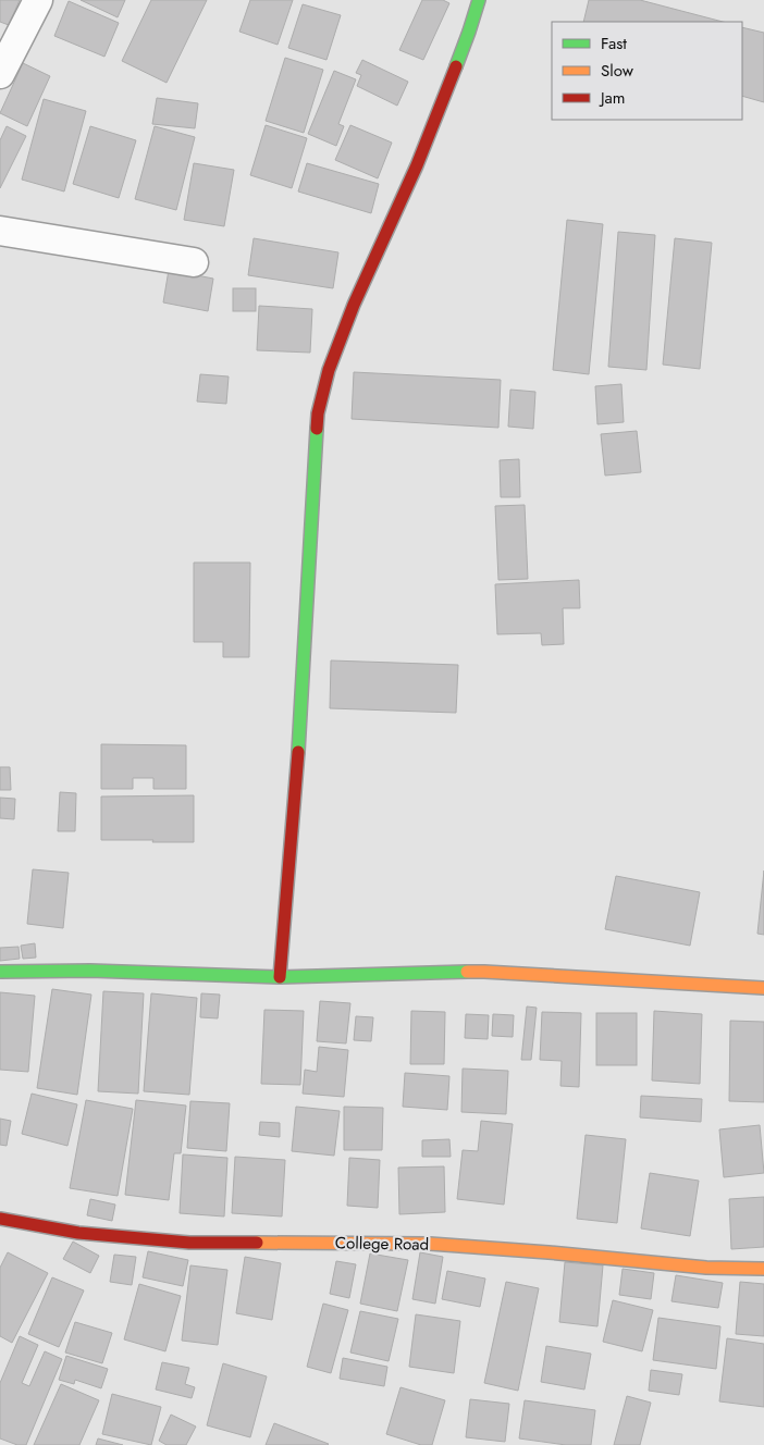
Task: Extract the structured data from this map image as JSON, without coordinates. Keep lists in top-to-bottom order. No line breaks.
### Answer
{"streets":{"street":["College Road"]},"legend":["Fast","Slow","Jam"]}
